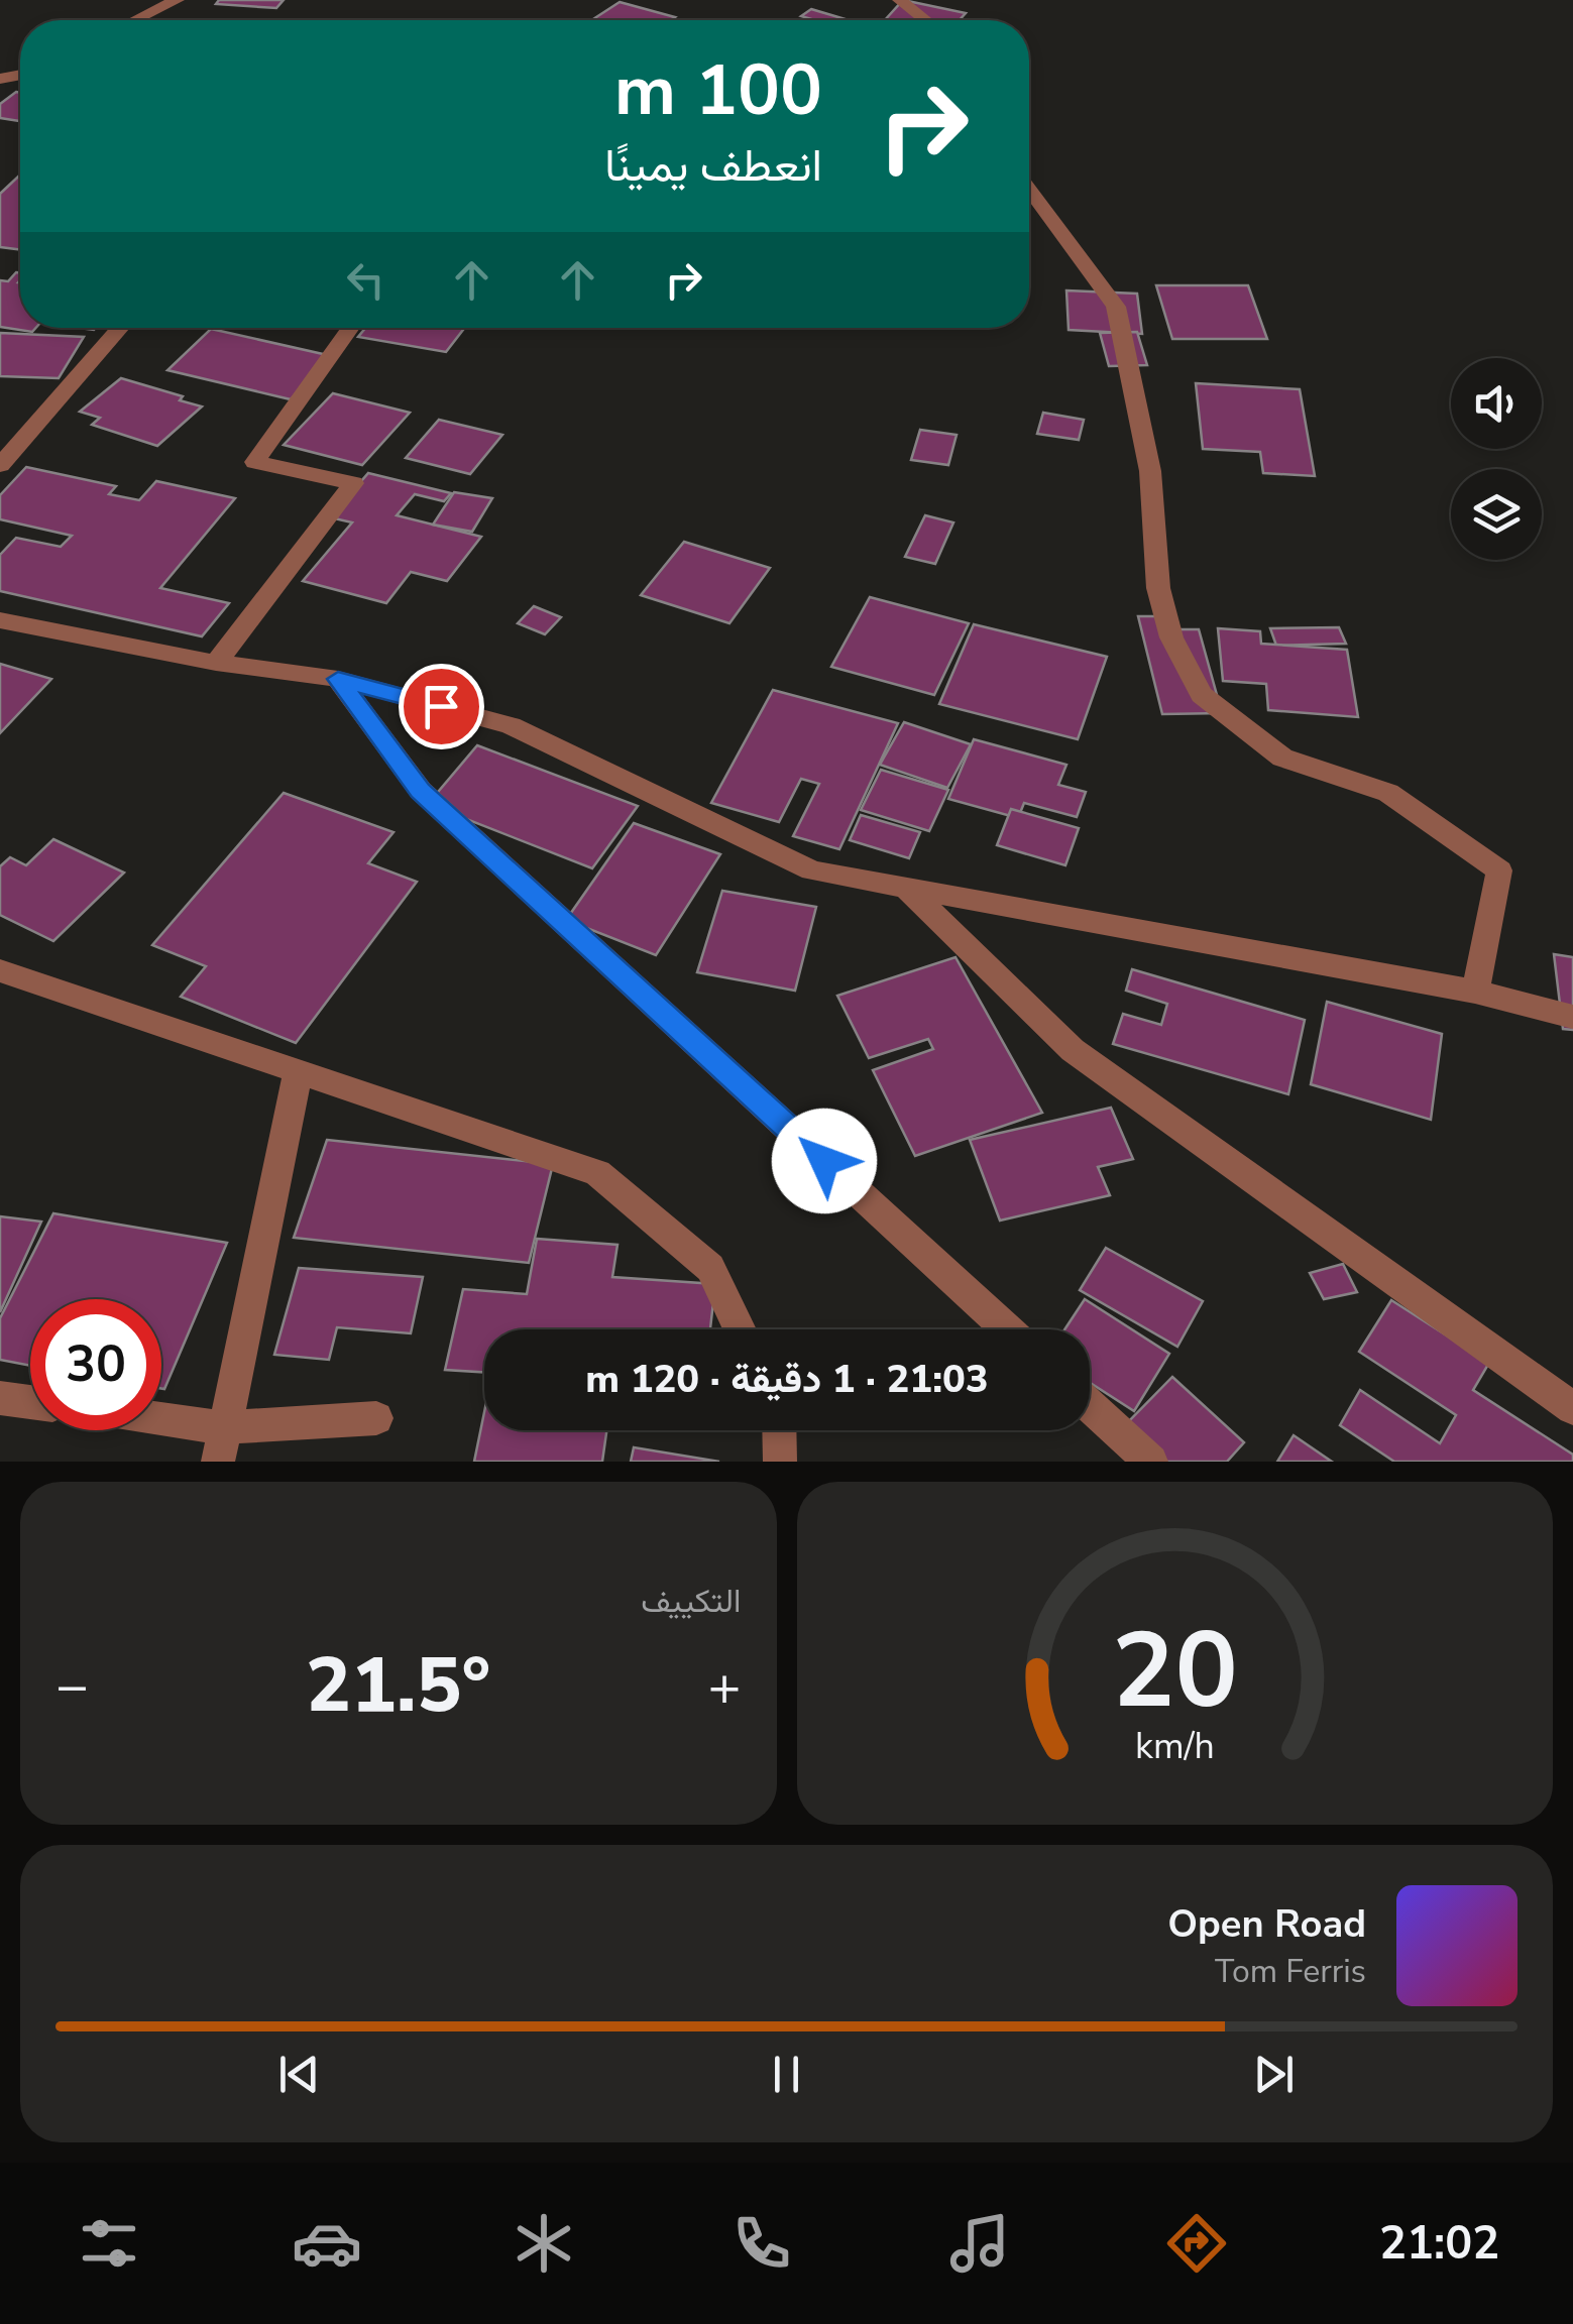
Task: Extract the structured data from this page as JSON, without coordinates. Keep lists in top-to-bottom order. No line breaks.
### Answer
{"page":{"turn":["100 m","انعطف يمينًا"],"limit":"30","trip":"21:03 · 1 دقيقة · 120 m","tile":"التكييف","heat":["−","21.5°","+"],"song":["Open Road","Tom Ferris"],"tabs":"21:02","gauge":["20","km/h"]}}
